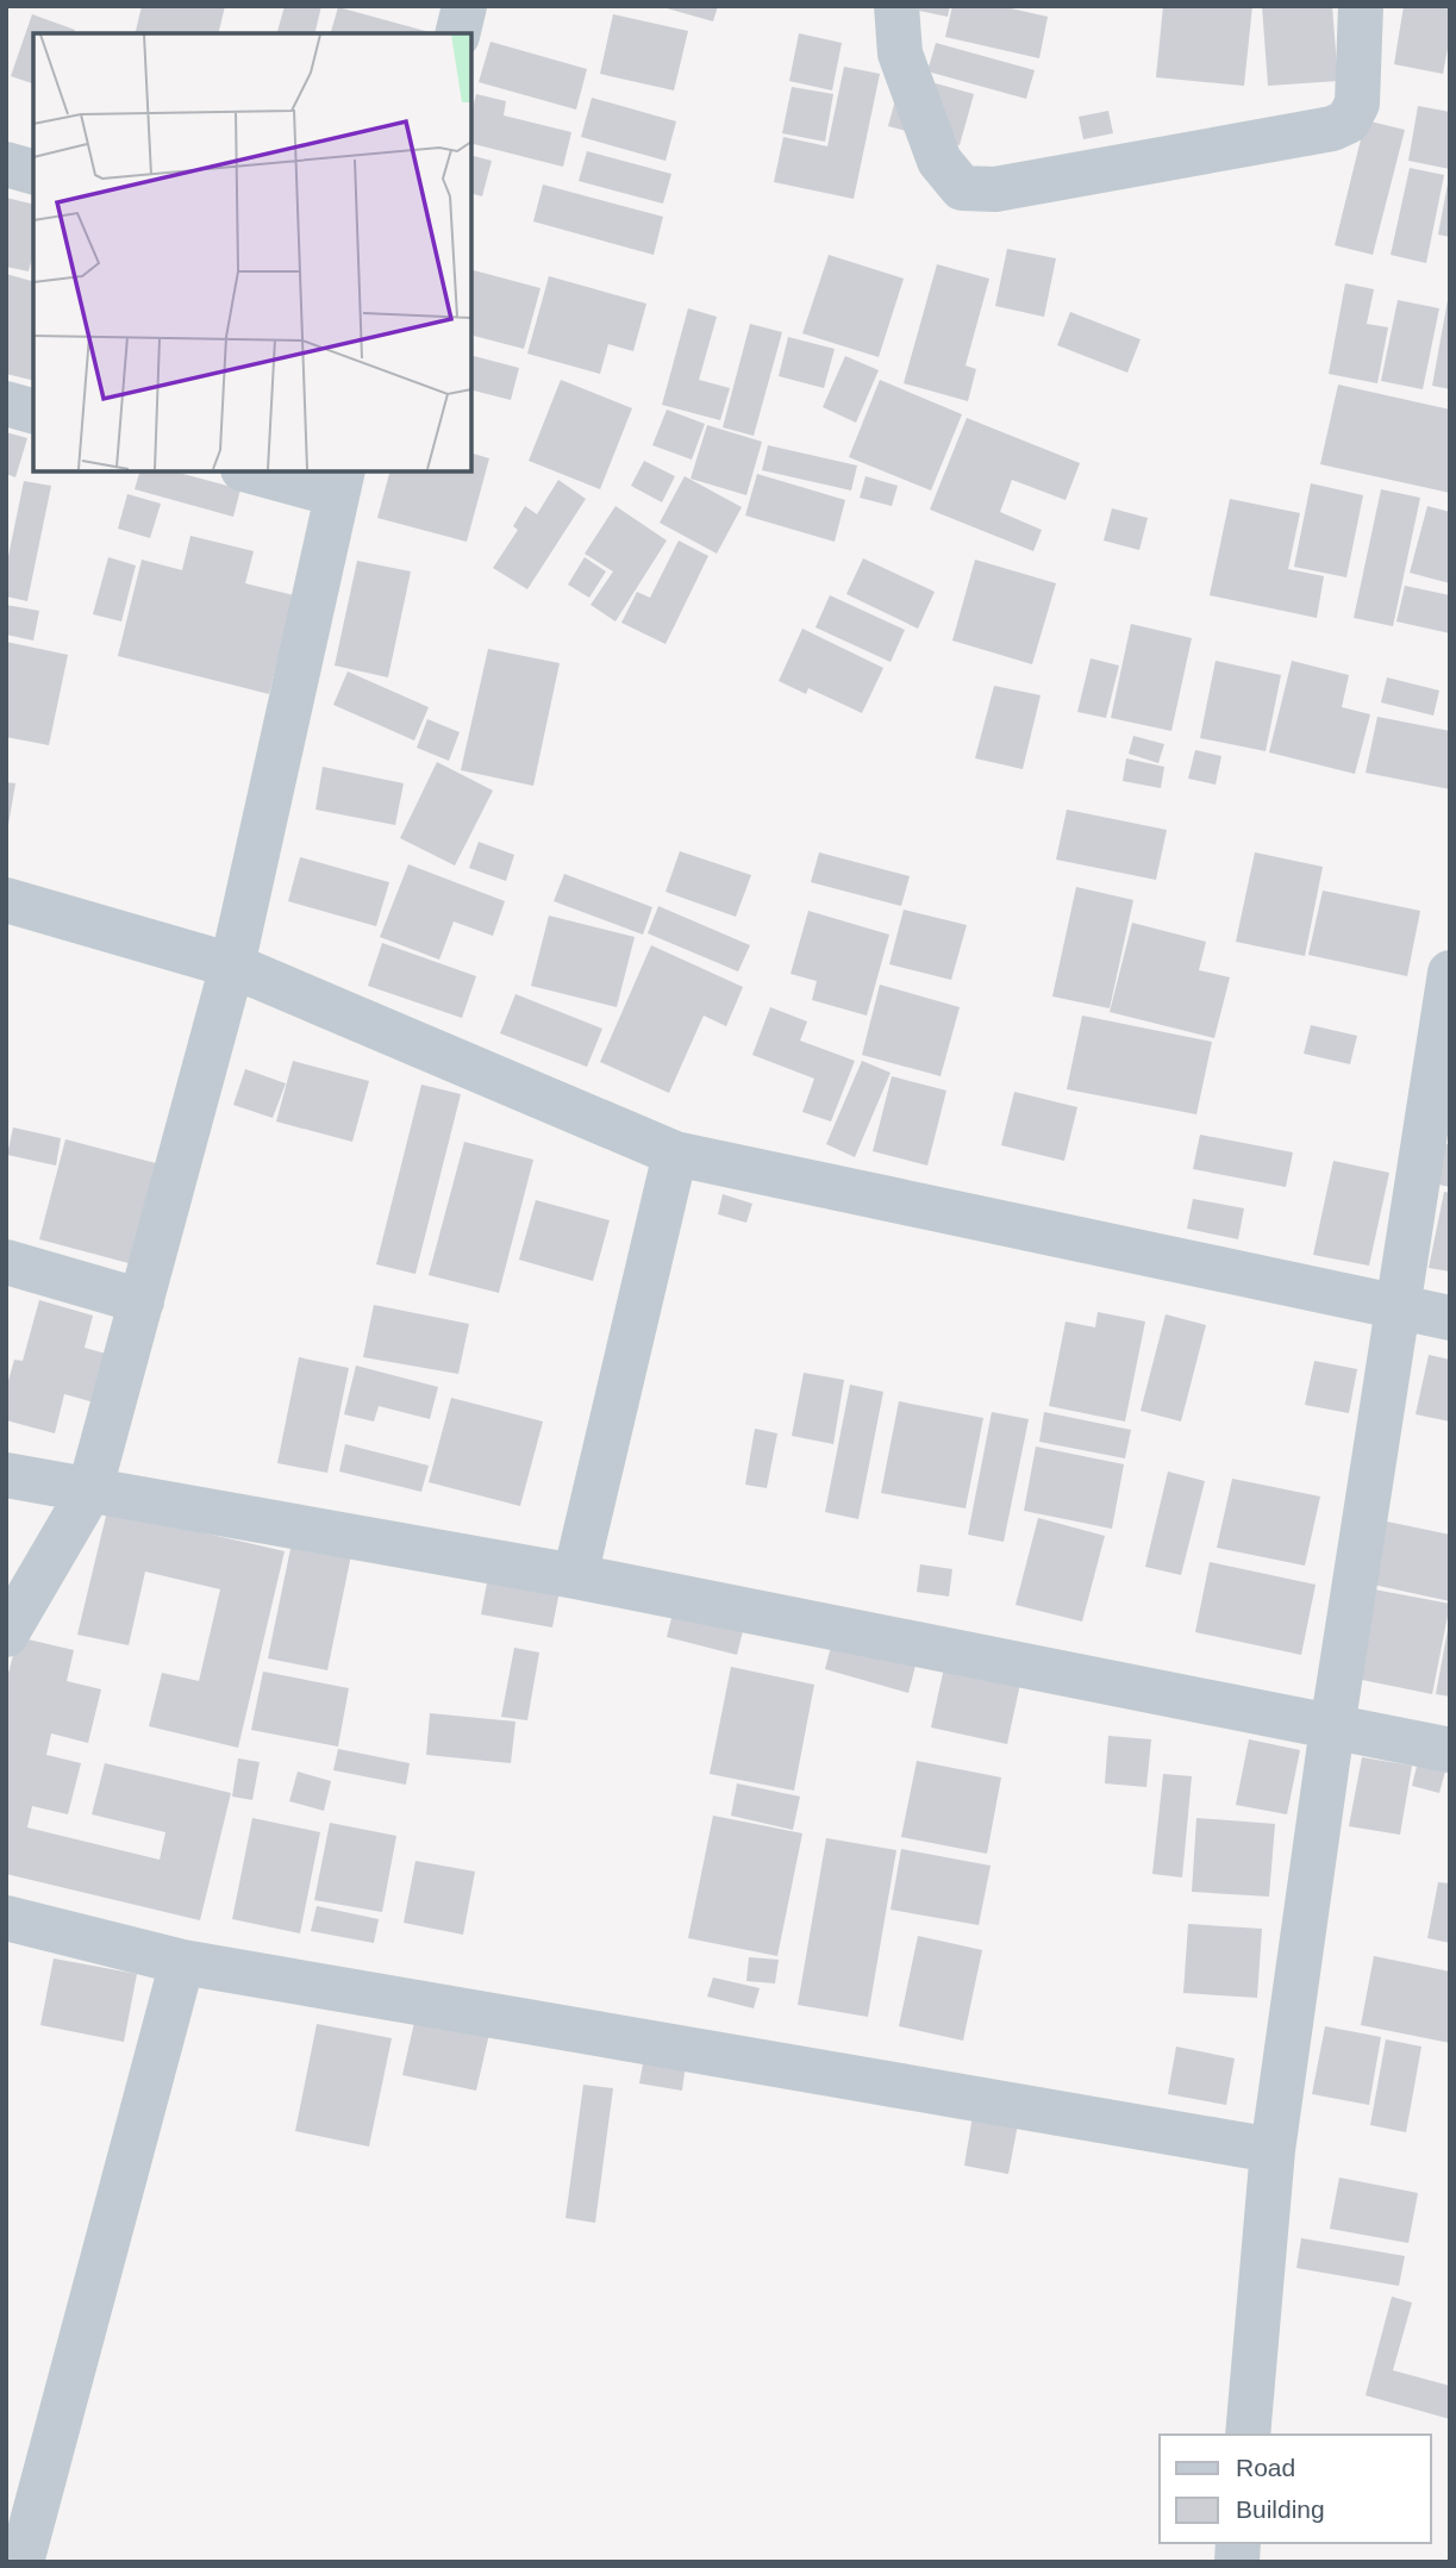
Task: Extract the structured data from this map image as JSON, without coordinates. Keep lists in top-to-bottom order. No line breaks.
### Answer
{"legend":["Road","Building"]}
